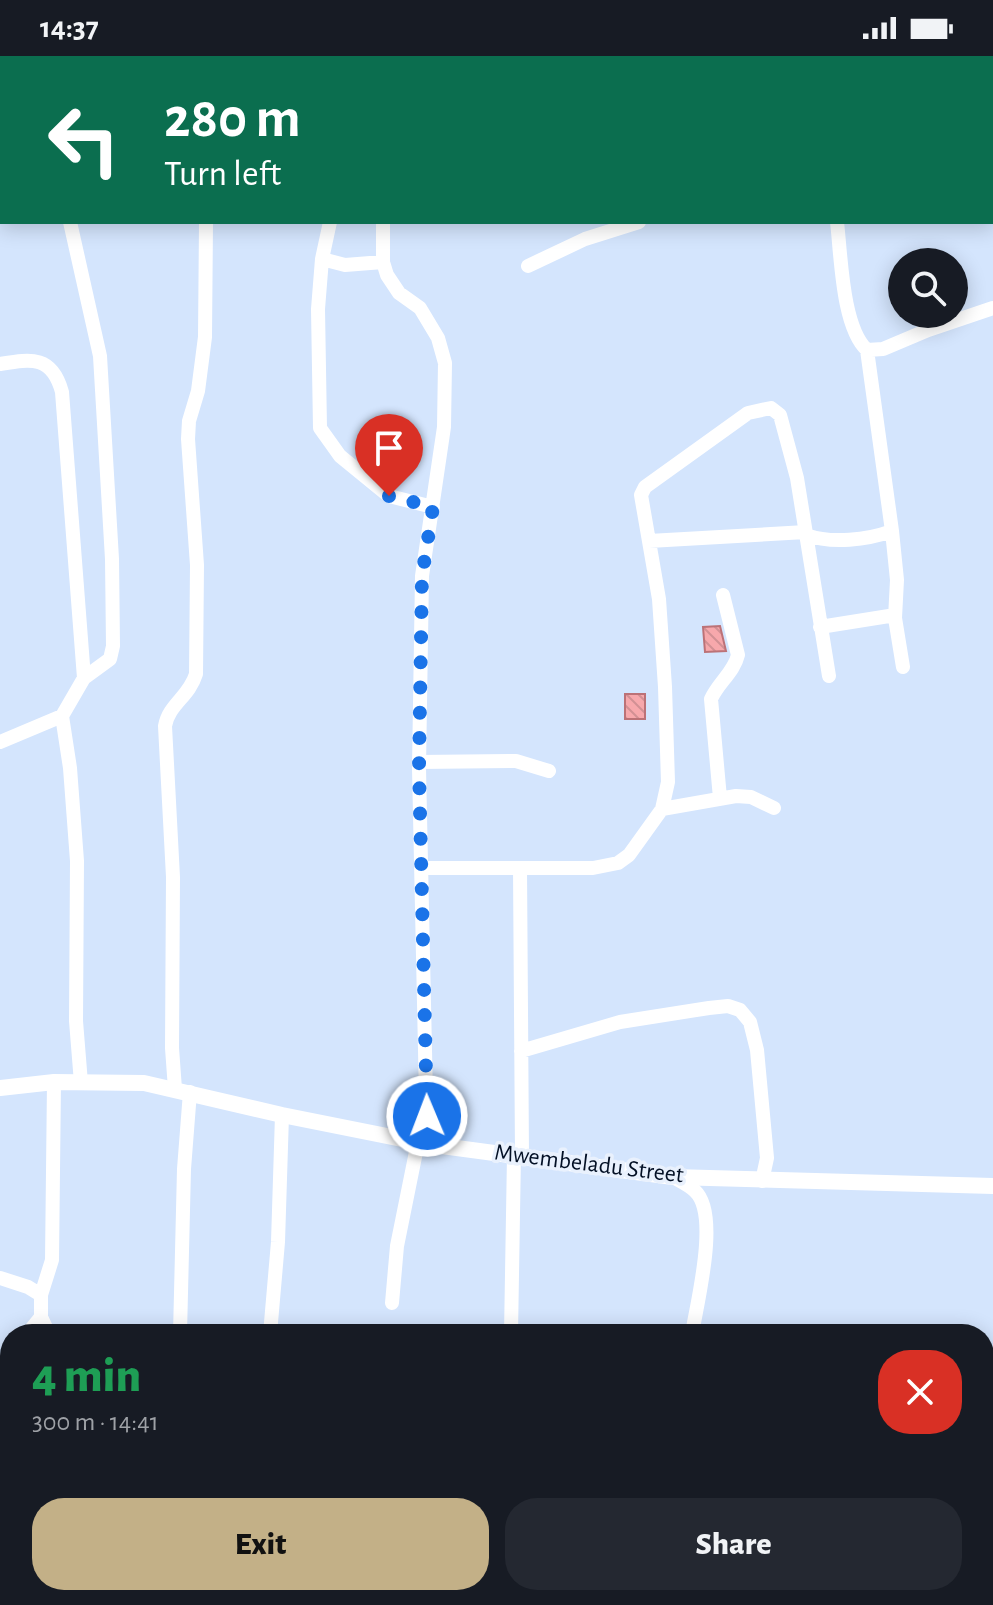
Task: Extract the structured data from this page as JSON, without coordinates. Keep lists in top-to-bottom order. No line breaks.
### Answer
{"streets":{"street":["Mwembeladu Street"]},"page":{"status":"14:37","turn":["280 m","Turn left"],"heading":["4 min","300 m · 14:41"],"buttons":["Exit","Share"]}}
